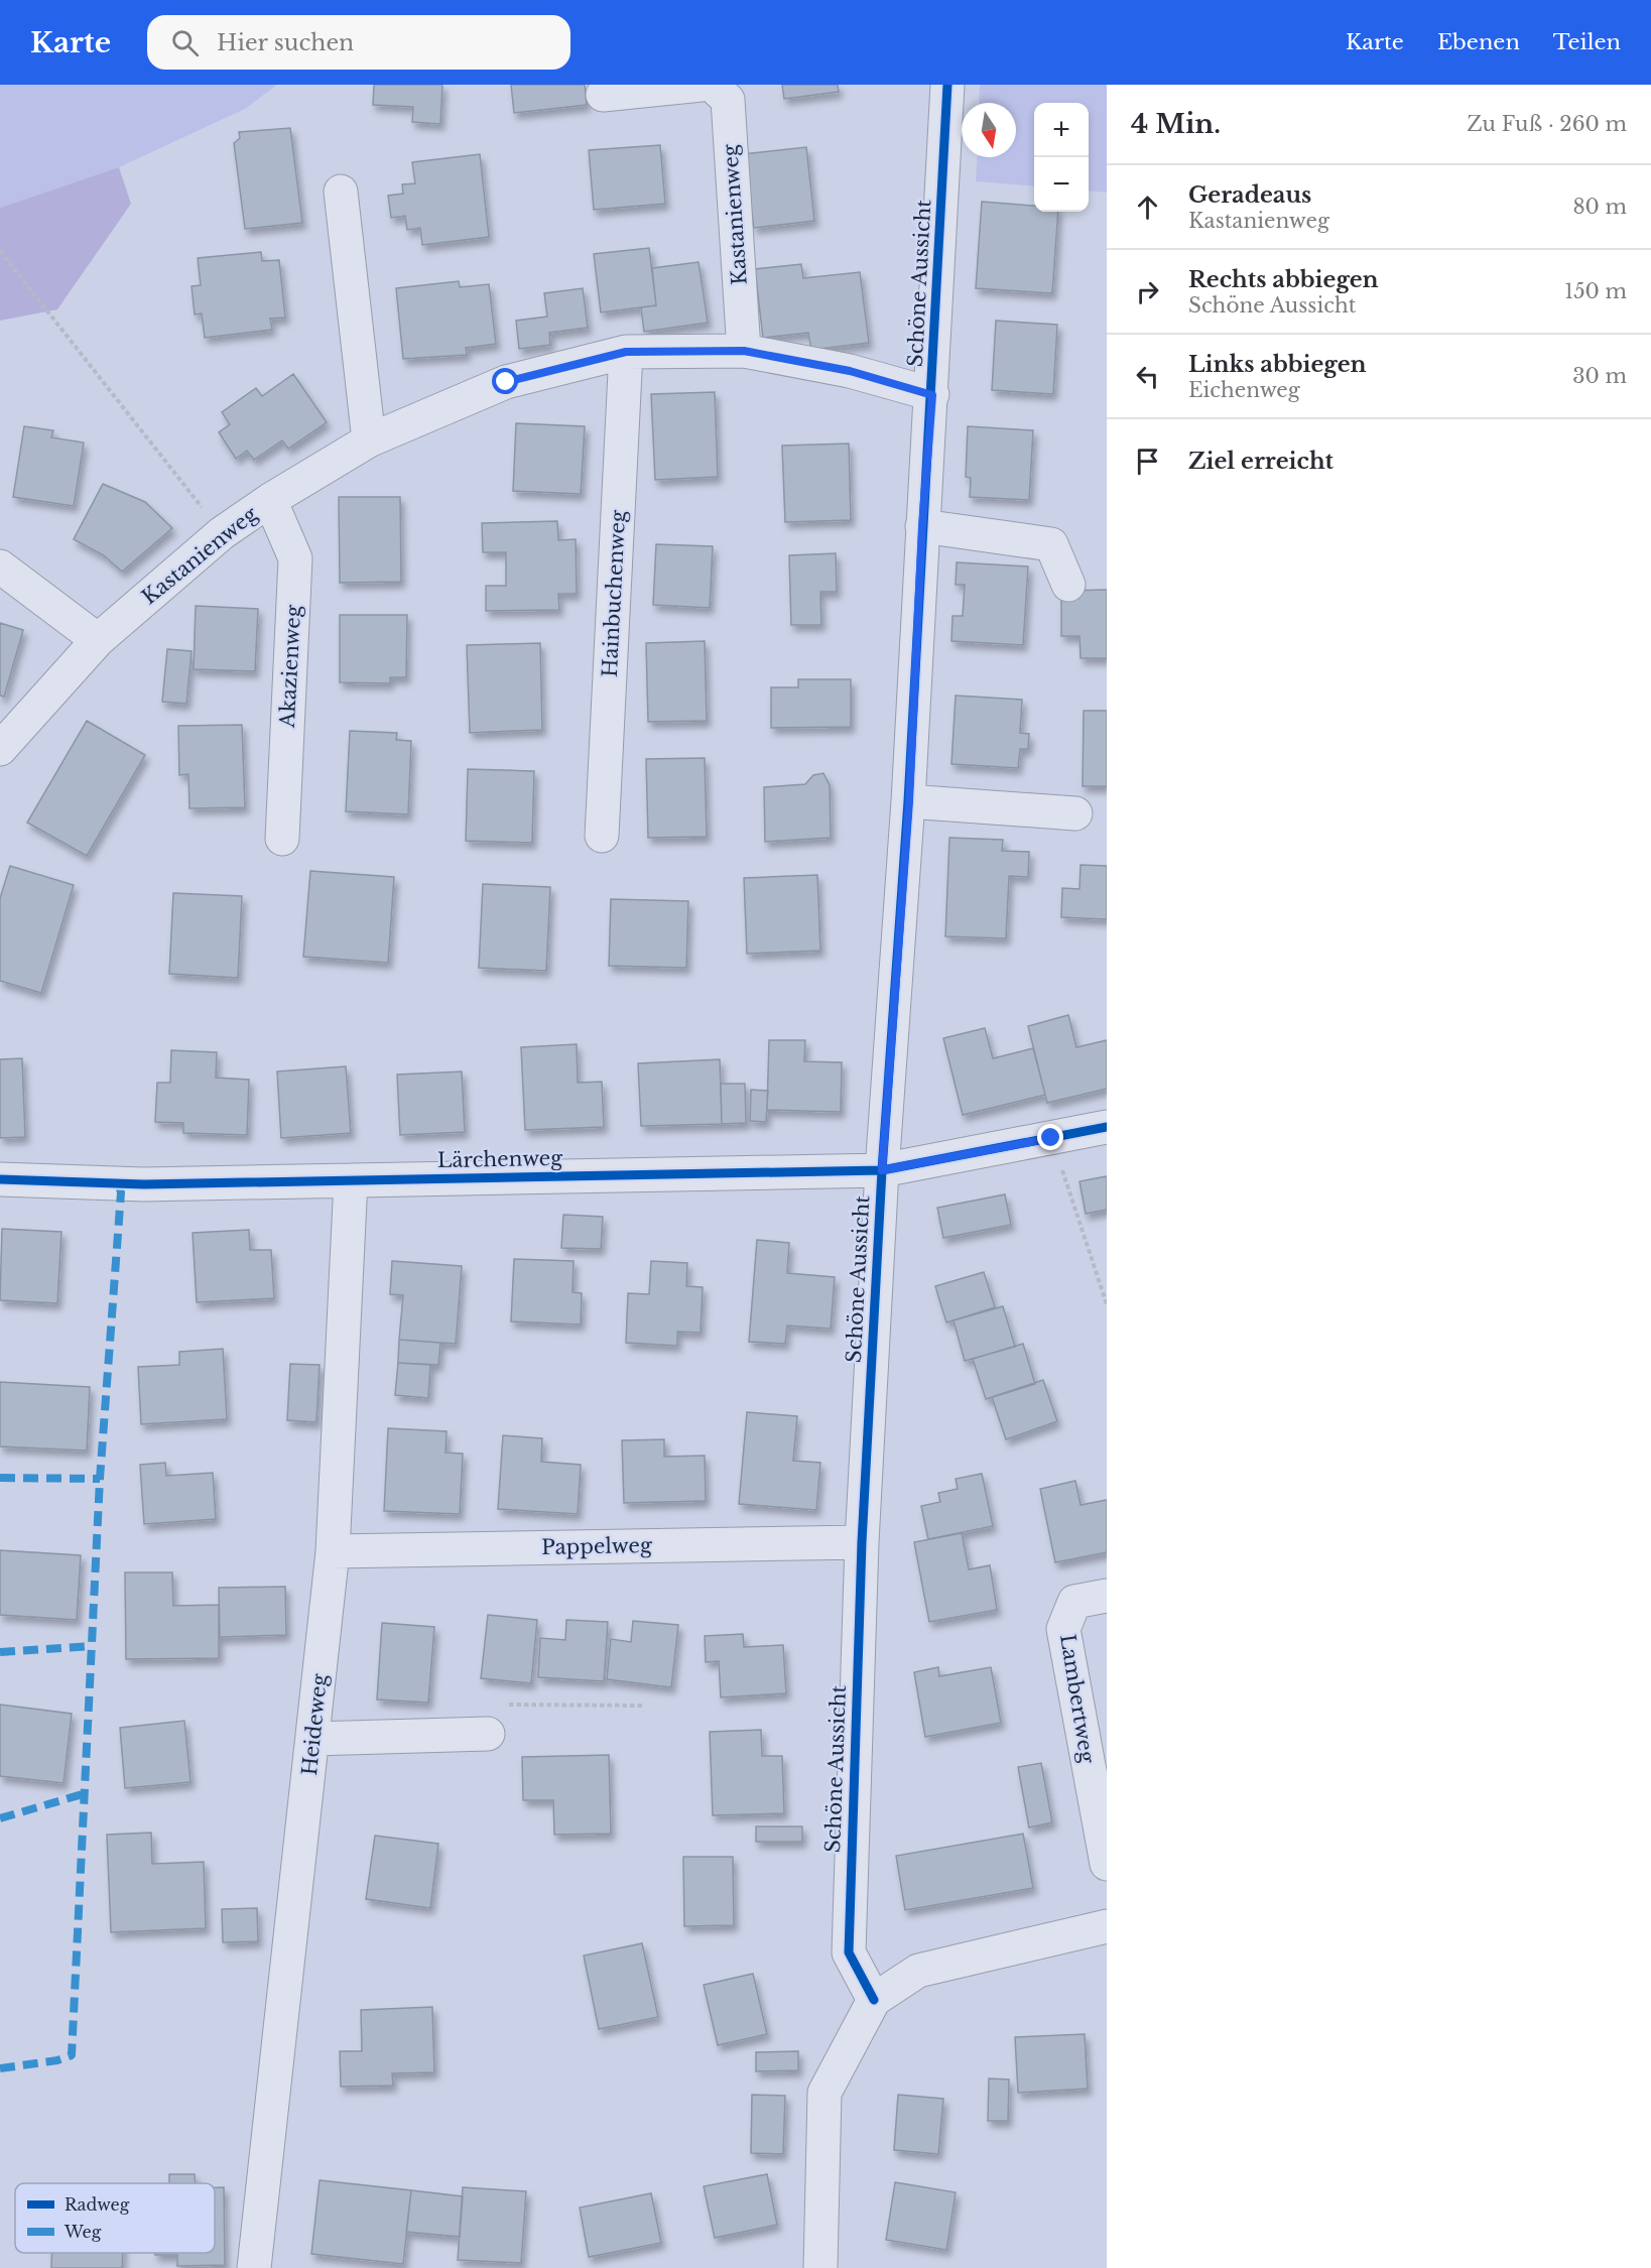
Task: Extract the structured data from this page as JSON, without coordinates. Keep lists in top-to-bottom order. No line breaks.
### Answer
{"streets":{"street":["Kastanienweg","Schöne Aussicht","Hainbuchenweg","Akazienweg","Lärchenweg","Pappelweg","Lambertweg","Heideweg"]},"crossings":[["Kastanienweg","Schöne Aussicht"],["Kastanienweg","Hainbuchenweg"],["Kastanienweg","Akazienweg"],["Schöne Aussicht","Lärchenweg"],["Schöne Aussicht","Pappelweg"],["Lärchenweg","Heideweg"],["Pappelweg","Heideweg"]],"legend":["Radweg","Weg"],"north":"bottom","page":{"header":"Karte","search":"Hier suchen","nav":["Karte","Ebenen","Teilen"],"heading":["4 Min.","Zu Fuß · 260 m"],"map_buttons":["+","−"],"list":[["Geradeaus","Kastanienweg","80 m"],["Rechts abbiegen","Schöne Aussicht","150 m"],["Links abbiegen","Eichenweg","30 m"],"Ziel erreicht"]}}
